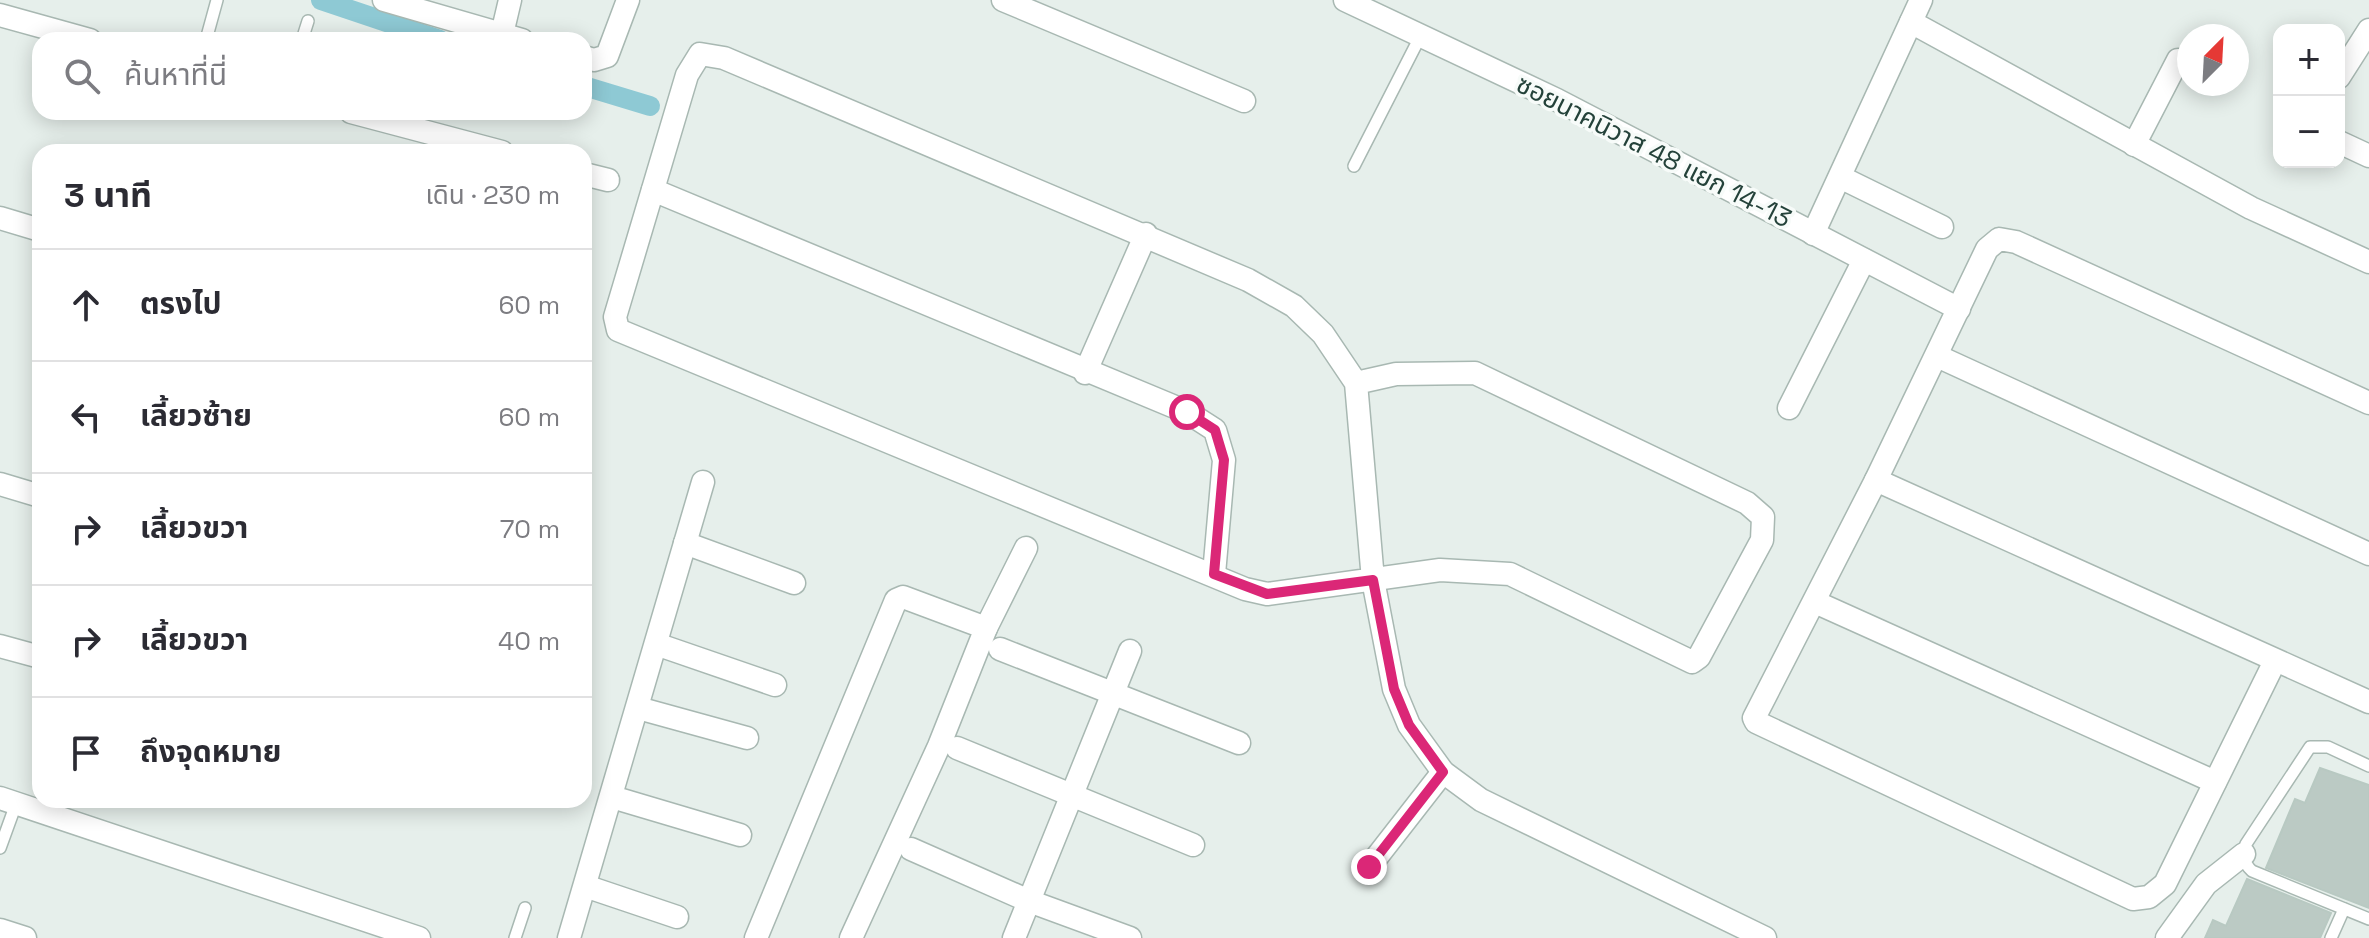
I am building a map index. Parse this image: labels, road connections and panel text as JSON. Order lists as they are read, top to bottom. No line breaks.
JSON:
{"streets":{"street":["ซอยนาคนิวาส 48 แยก 14-13"]},"north":"top right","page":{"map_buttons":["+","−"],"search":"ค้นหาที่นี่","heading":["3 นาที","เดิน · 230 m"],"list":[["ตรงไป","60 m"],["เลี้ยวซ้าย","60 m"],["เลี้ยวขวา","70 m"],["เลี้ยวขวา","40 m"],"ถึงจุดหมาย"]}}
